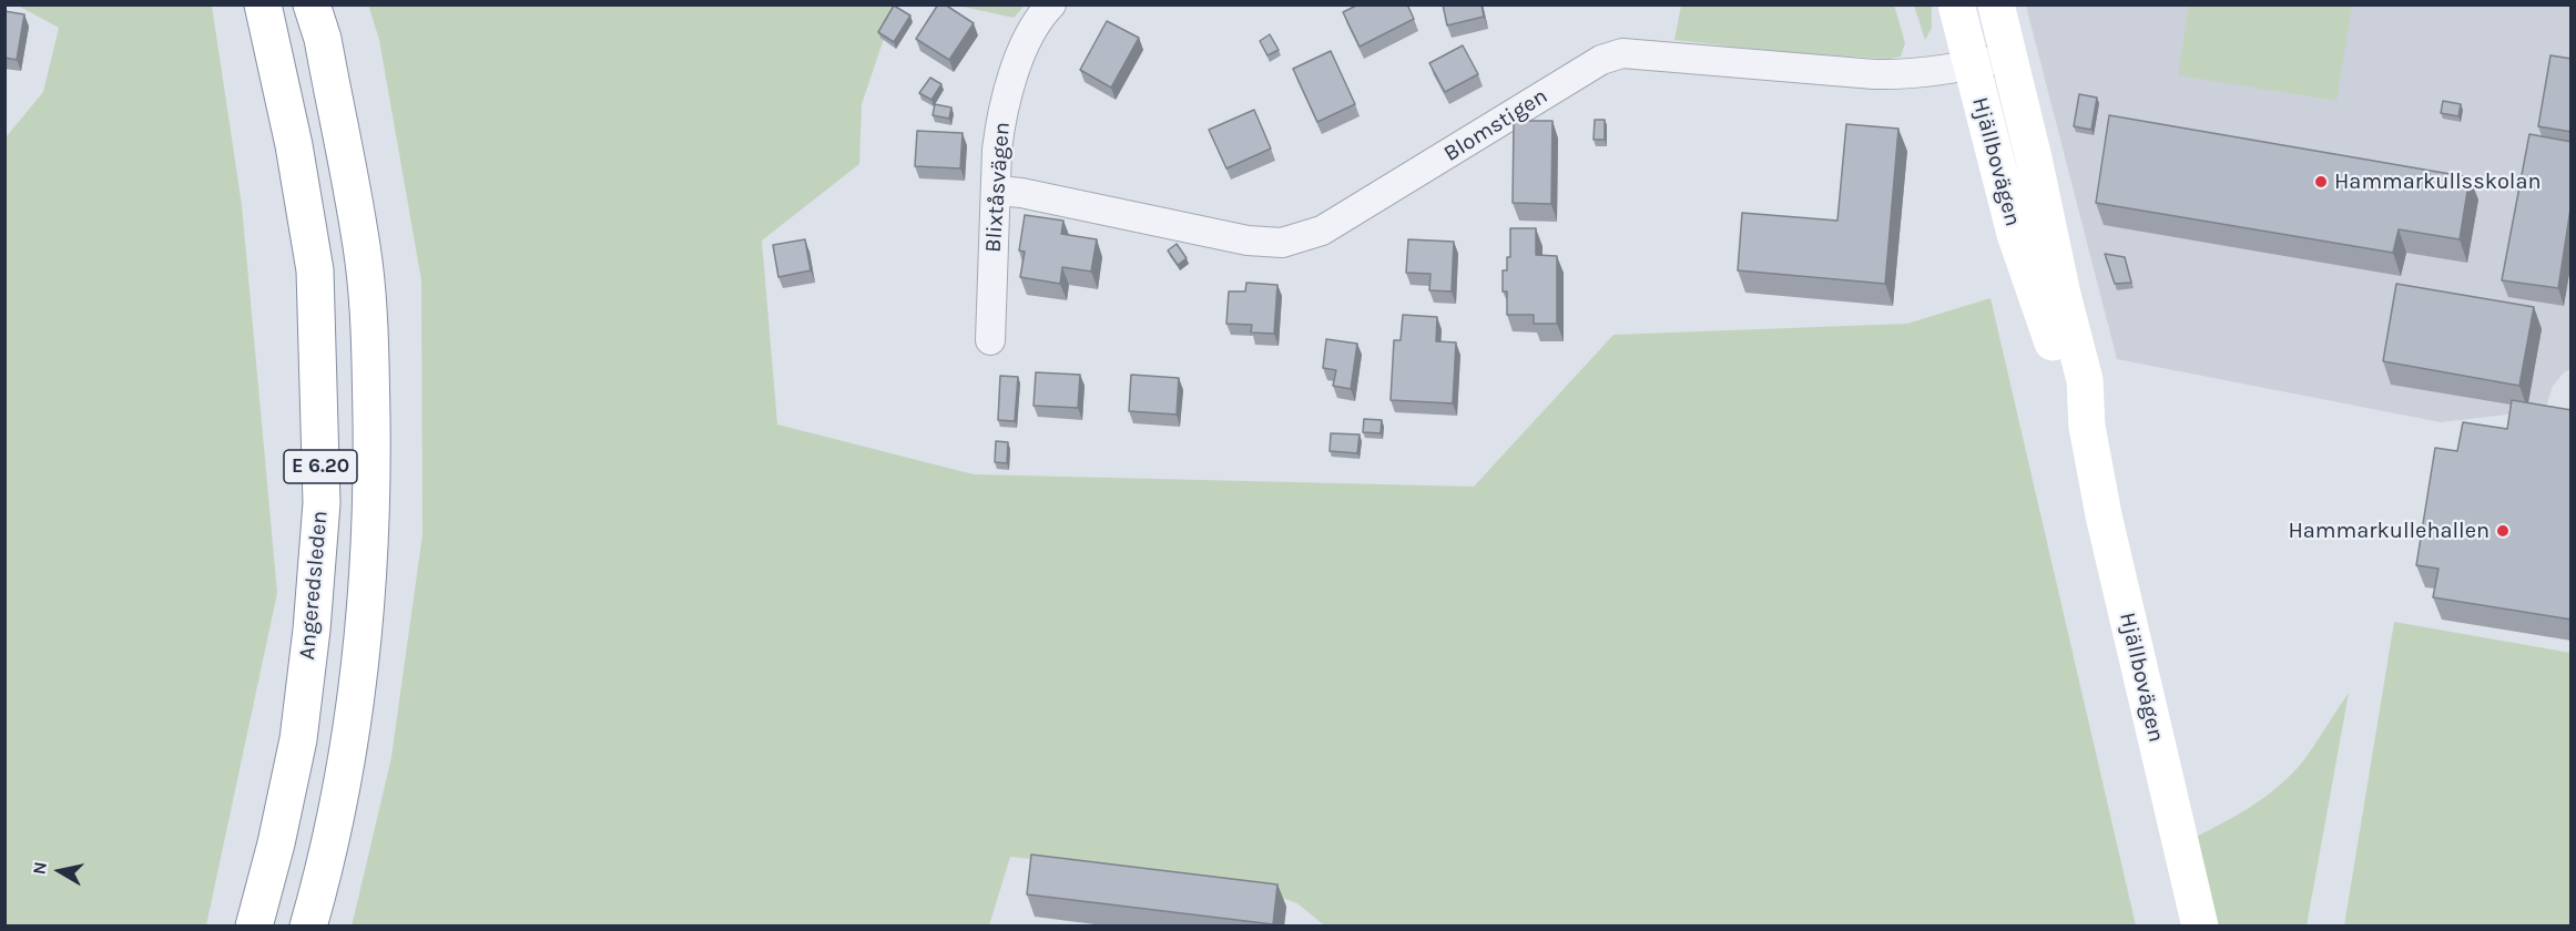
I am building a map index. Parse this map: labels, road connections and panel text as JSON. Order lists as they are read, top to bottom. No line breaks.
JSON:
{"streets":{"main road":["Hjällbovägen","E 6.20","Angeredsleden"],"street":["Blomstigen","Blixtåsvägen"]},"crossings":[["Blomstigen","Hjällbovägen"],["Blomstigen","Blixtåsvägen"]],"places":["Hammarkullsskolan","Hammarkullehallen"],"north":"left"}
